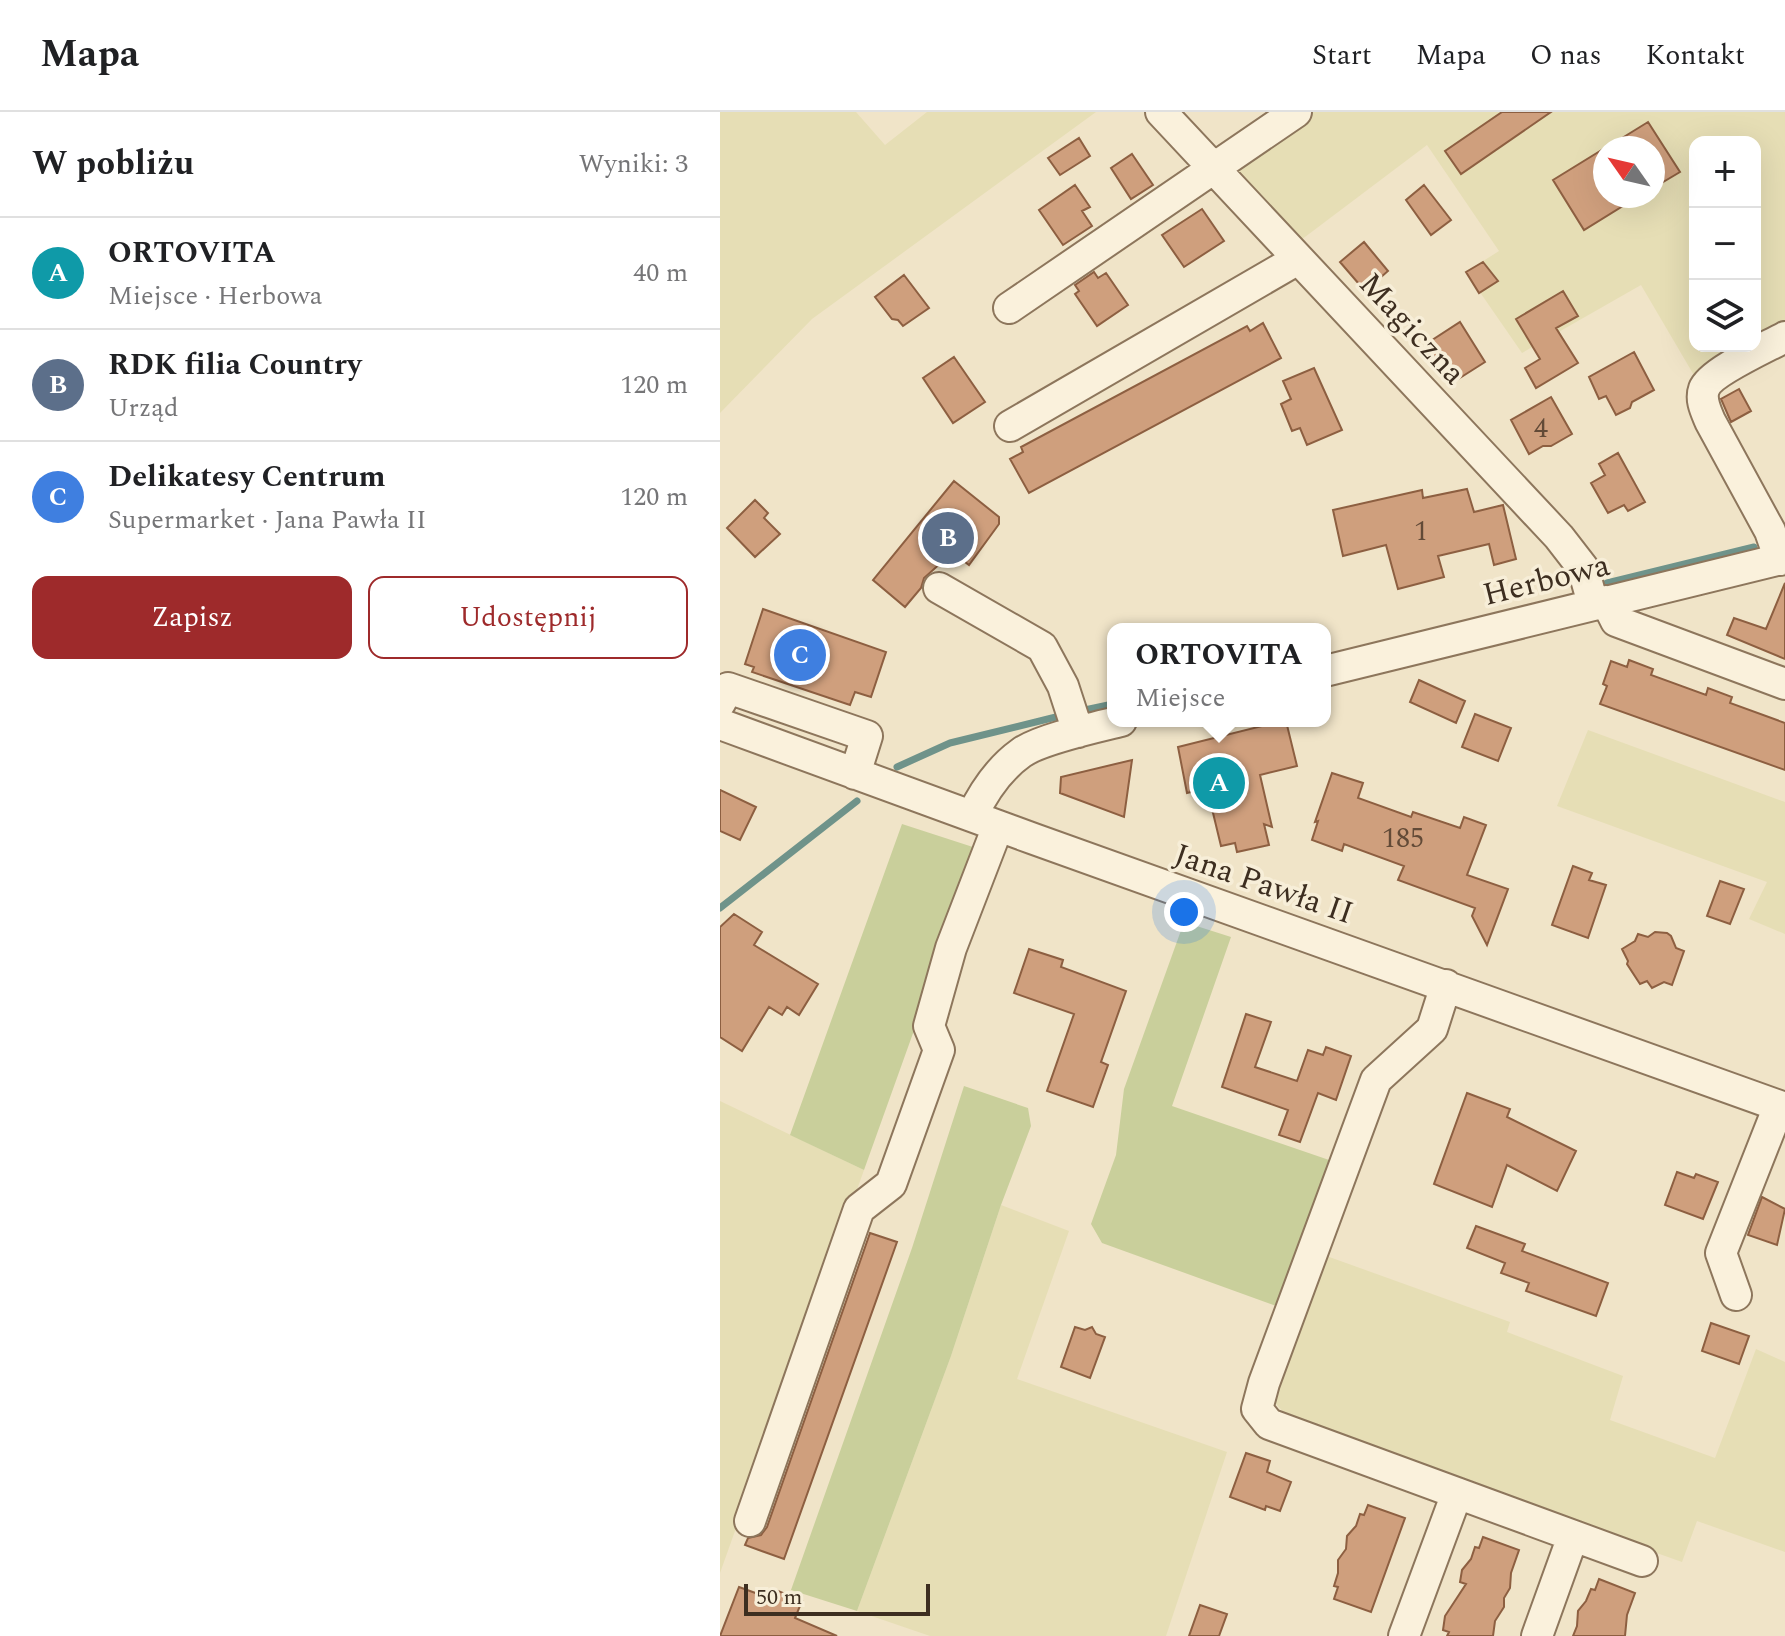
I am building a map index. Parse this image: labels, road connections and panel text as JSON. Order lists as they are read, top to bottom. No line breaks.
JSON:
{"streets":{"street":["Magiczna","Herbowa","Jana Pawła II"]},"crossings":[["Magiczna","Herbowa"]],"house_numbers":["4","1","185"],"scale_bar":"50 m","north":"top left","page":{"header":"Mapa","nav":["Start","Mapa","O nas","Kontakt"],"heading":["W pobliżu","Wyniki: 3"],"map_buttons":["+","−"],"list":[{"mark":"A","name":"ORTOVITA","note":"Miejsce · Herbowa","value":"40 m"},{"mark":"B","name":"RDK filia Country","note":"Urząd","value":"120 m"},{"mark":"C","name":"Delikatesy Centrum","note":"Supermarket · Jana Pawła II","value":"120 m"}],"pins":["B","C","A"],"buttons":["Zapisz","Udostępnij"],"popup":["ORTOVITA","Miejsce"],"scale":"50 m"}}
